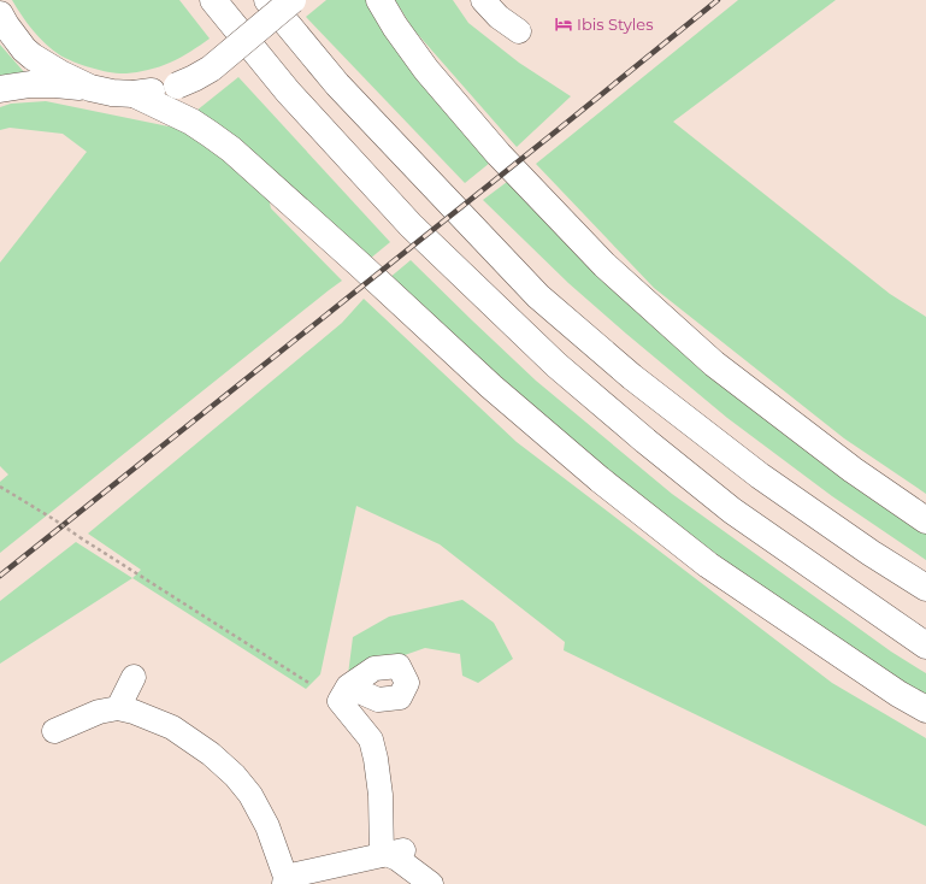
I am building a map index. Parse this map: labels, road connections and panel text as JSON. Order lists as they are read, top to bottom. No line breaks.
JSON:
{"places":{"hotel":["Ibis Styles"]}}
